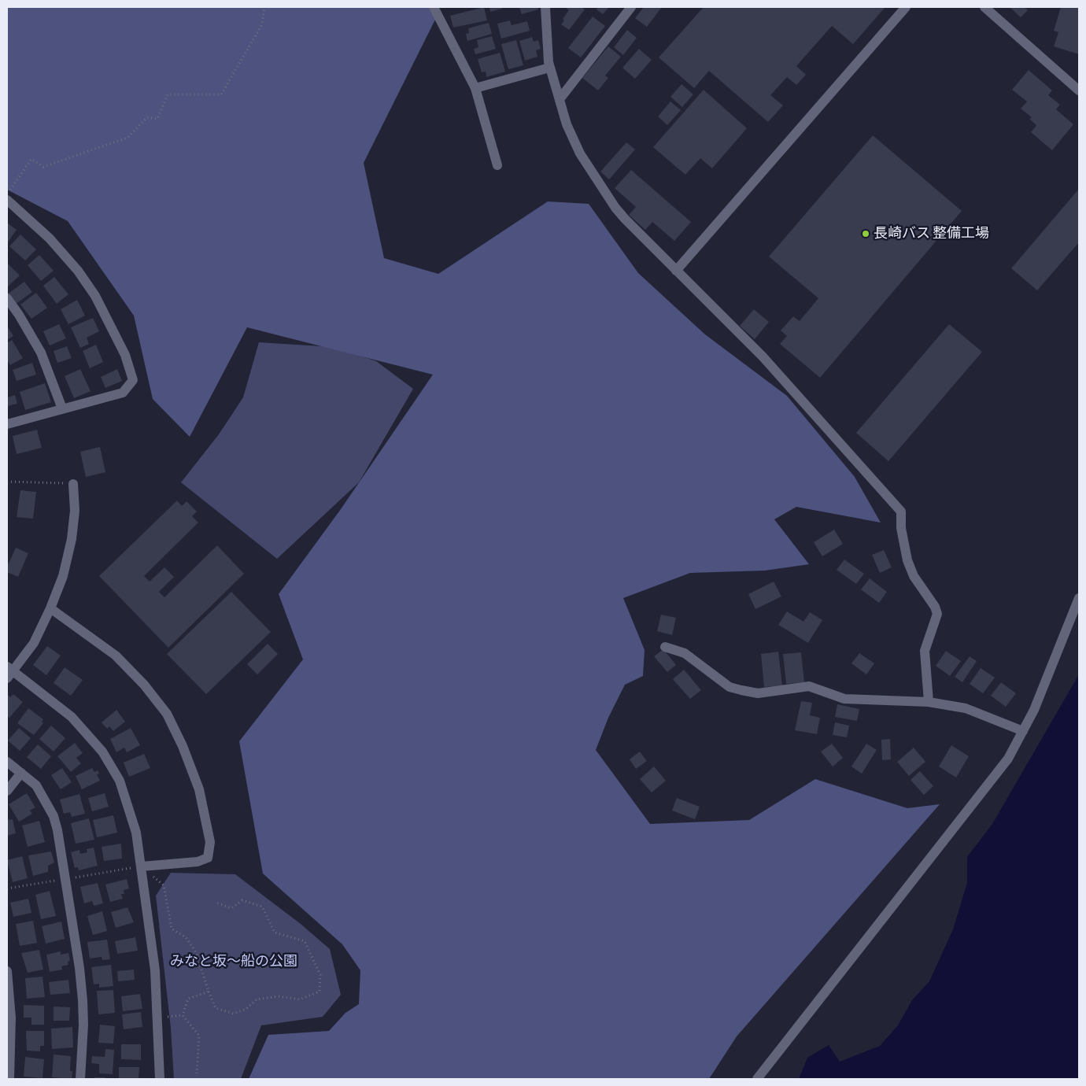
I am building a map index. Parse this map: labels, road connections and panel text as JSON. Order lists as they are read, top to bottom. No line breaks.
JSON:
{"parks":["みなと坂〜船の公園"],"places":["長崎バス 整備工場"]}
